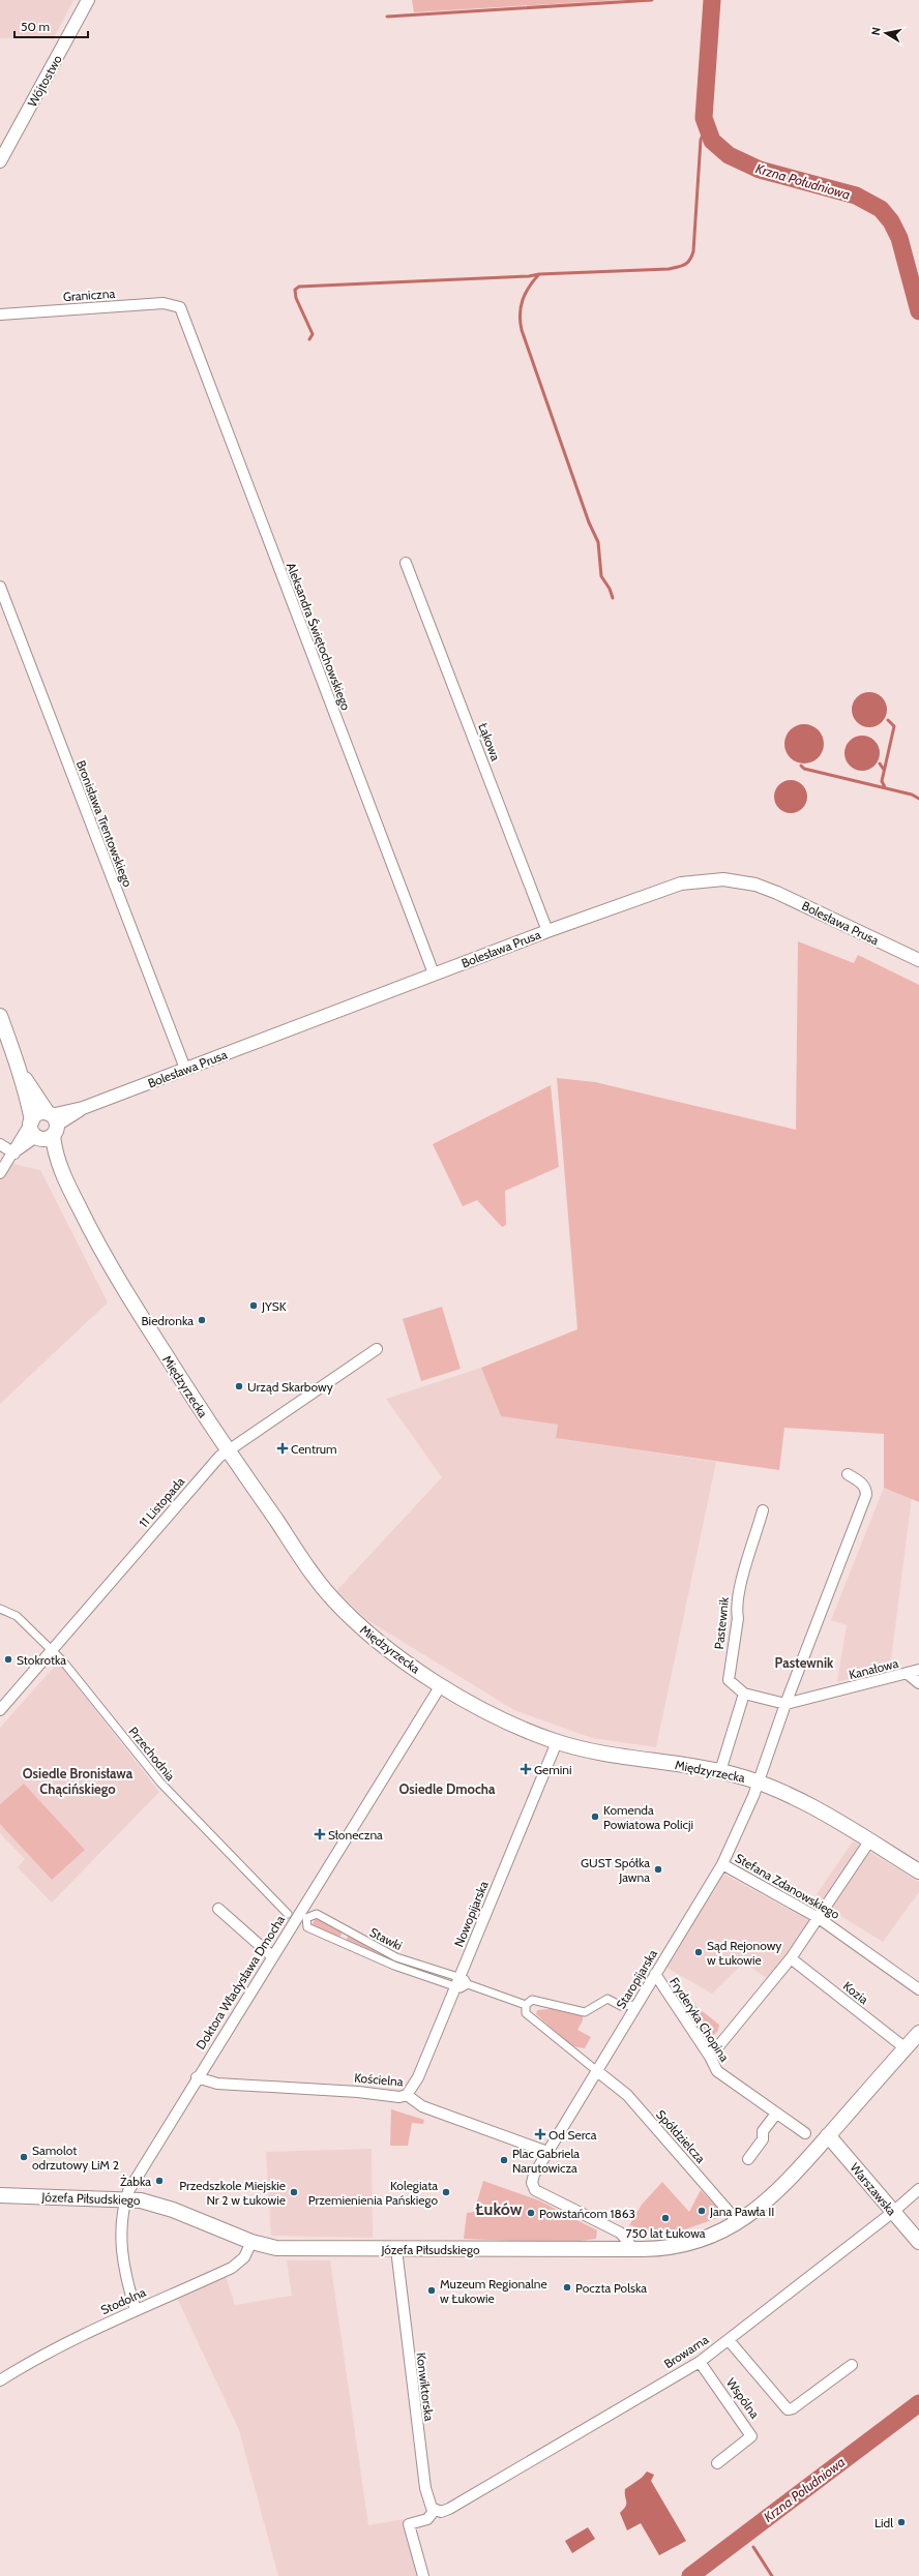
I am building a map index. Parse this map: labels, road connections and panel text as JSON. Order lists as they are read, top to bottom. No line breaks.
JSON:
{"streets":{"main road":["Międzyrzecka","Warszawska","Józefa Piłsudskiego"],"street":["Wójtostwo","Graniczna","Aleksandra Świętochowskiego","Łąkowa","Bronisława Trentowskiego","Bolesława Prusa","11 Listopada","Pastewnik","Kanałowa","Przechodnia","Stefana Zdanowskiego","Nowopijarska","Stawki","Staropijarska","Doktora Władysława Dmocha","Kozia","Fryderyka Chopina","Kościelna","Spółdzielcza","Stodolna","Browarna","Konwiktorska","Wspólna"]},"crossings":[["Graniczna","Aleksandra Świętochowskiego"],["Aleksandra Świętochowskiego","Bolesława Prusa"],["Łąkowa","Bolesława Prusa"],["Bronisława Trentowskiego","Bolesława Prusa"],["Bolesława Prusa","Międzyrzecka"],["Międzyrzecka","11 Listopada"],["Międzyrzecka","Nowopijarska"],["Międzyrzecka","Staropijarska"],["Międzyrzecka","Doktora Władysława Dmocha"],["11 Listopada","Przechodnia"],["Przechodnia","Stawki"],["Przechodnia","Doktora Władysława Dmocha"],["Stefana Zdanowskiego","Staropijarska"],["Nowopijarska","Stawki"],["Nowopijarska","Kościelna"],["Stawki","Doktora Władysława Dmocha"],["Staropijarska","Fryderyka Chopina"],["Staropijarska","Kościelna"],["Staropijarska","Spółdzielcza"],["Staropijarska","Józefa Piłsudskiego"],["Doktora Władysława Dmocha","Kościelna"],["Doktora Władysława Dmocha","Józefa Piłsudskiego"],["Doktora Władysława Dmocha","Stodolna"],["Kozia","Józefa Piłsudskiego"],["Spółdzielcza","Józefa Piłsudskiego"],["Warszawska","Józefa Piłsudskiego"],["Warszawska","Browarna"],["Józefa Piłsudskiego","Stodolna"],["Józefa Piłsudskiego","Konwiktorska"],["Browarna","Konwiktorska"],["Browarna","Wspólna"]],"districts":["Pastewnik","Osiedle Bronisława Chącińskiego","Osiedle Dmocha","Łuków"],"water":["Krzna Południowa"],"places":{"other":["JYSK","Biedronka","Urząd Skarbowy","Stokrotka","Komenda Powiatowa Policji","GUST Spółka Jawna","Sąd Rejonowy w Łukowie","Samolot odrzutowy LiM 2","Plac Gabriela Narutowicza","Żabka","Przedszkole Miejskie Nr 2 w Łukowie","Kolegiata Przemienienia Pańskiego","Jana Pawła II","Powstańcom 1863","750 lat Łukowa","Poczta Polska","Muzeum Regionalne w Łukowie","Lidl"],"health":["Centrum","Gemini","Słoneczna","Od Serca"]},"scale_bar":"50 m","north":"left"}
